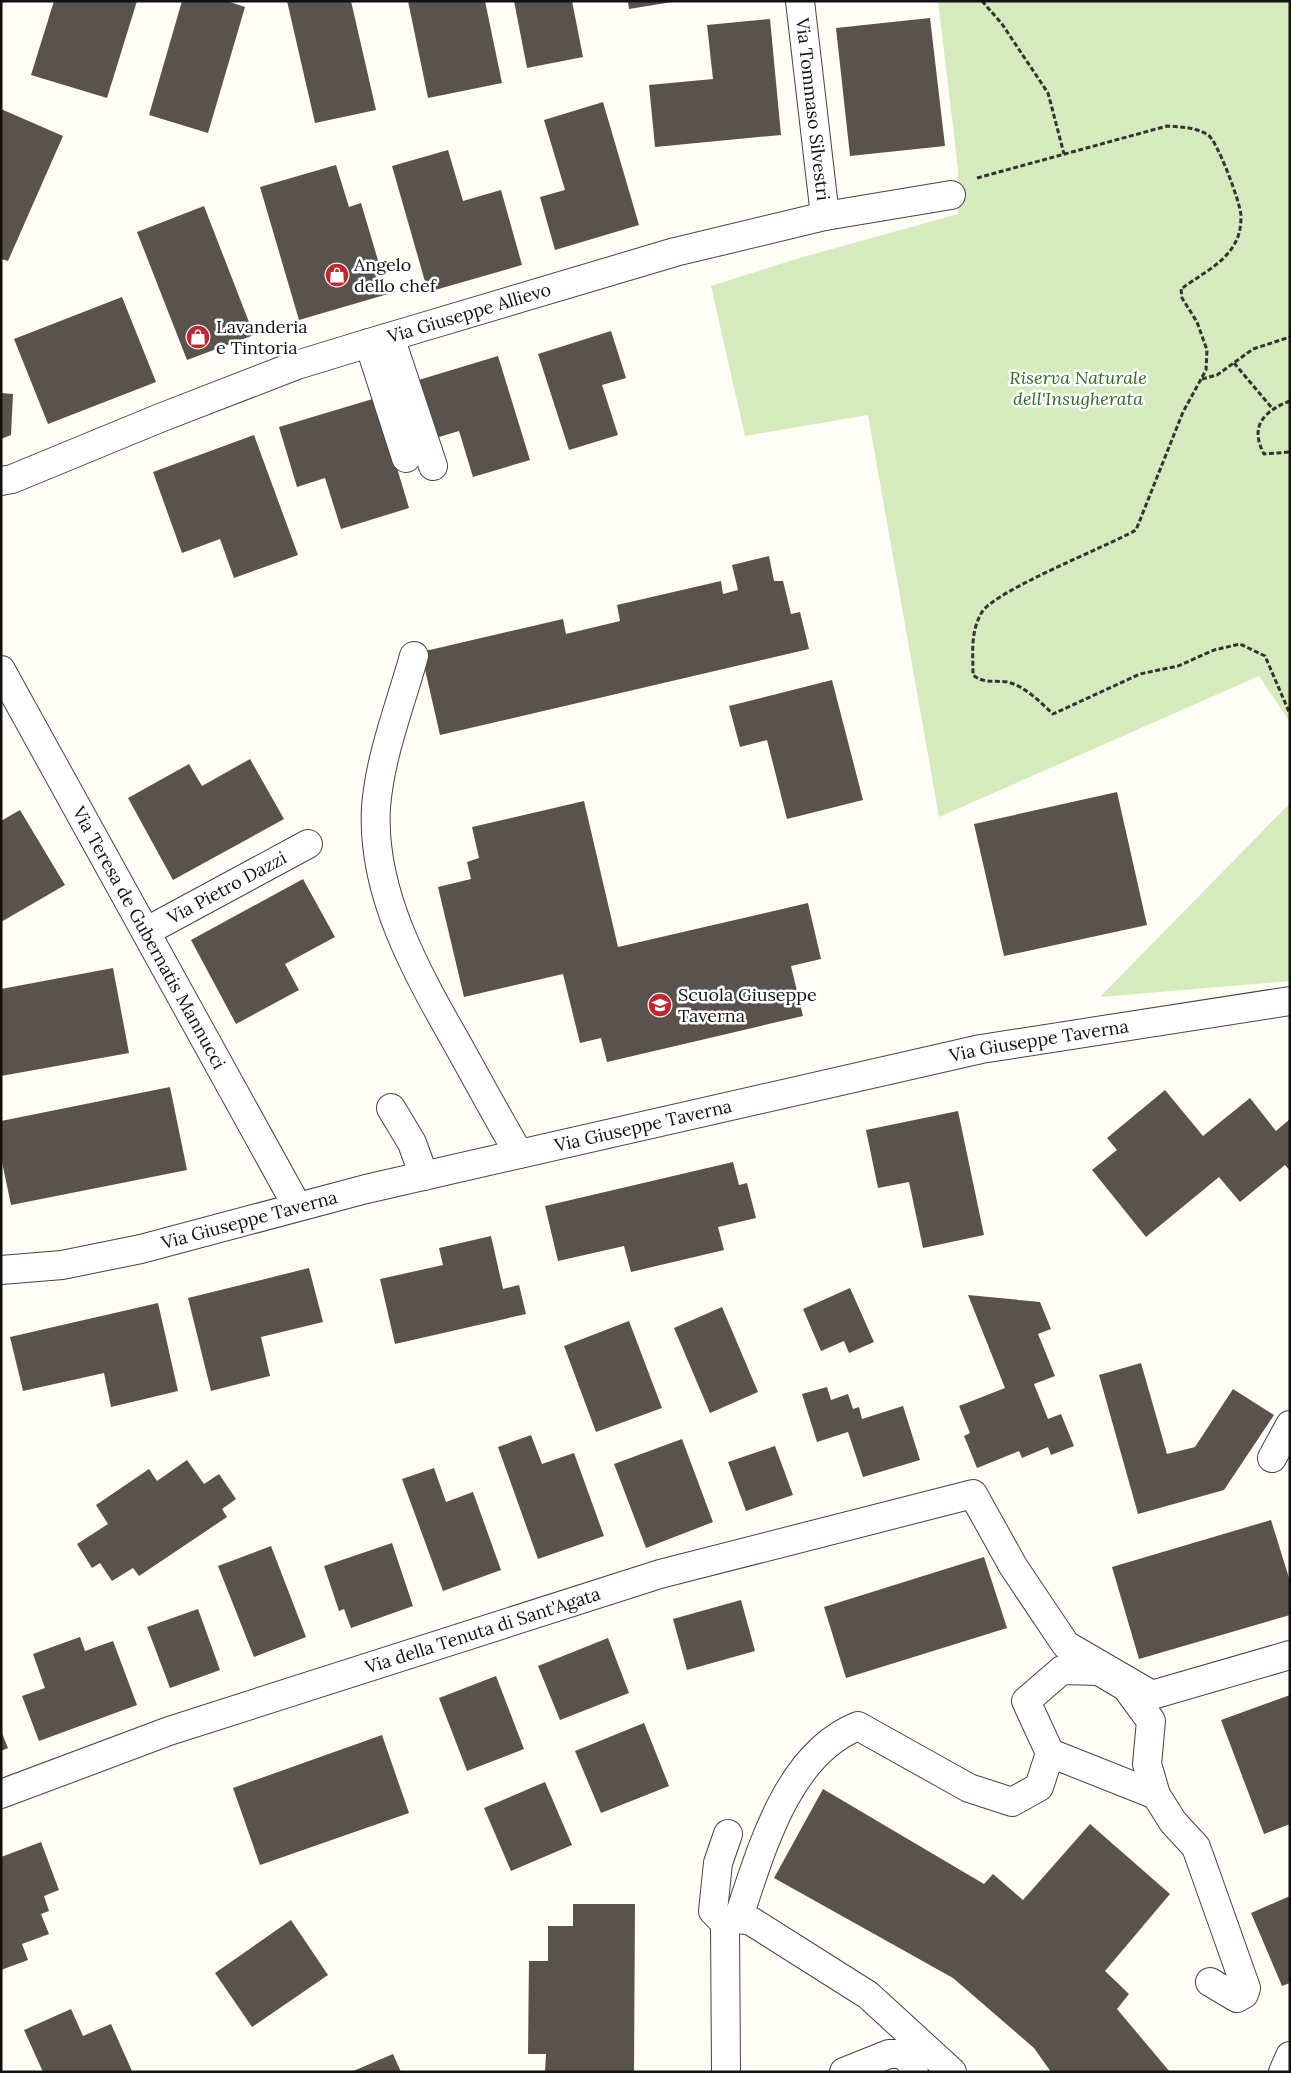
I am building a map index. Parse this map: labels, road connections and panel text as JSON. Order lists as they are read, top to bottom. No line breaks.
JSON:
{"streets":{"street":["Via Tommaso Silvestri","Via Giuseppe Allievo","Via Pietro Dazzi","Via Teresa de Gubernatis Mannucci","Via Giuseppe Taverna","Via della Tenuta di Sant'Agata"]},"crossings":[["Via Tommaso Silvestri","Via Giuseppe Allievo"],["Via Pietro Dazzi","Via Teresa de Gubernatis Mannucci"],["Via Teresa de Gubernatis Mannucci","Via Giuseppe Taverna"]],"parks":["Riserva Naturale dell'Insugherata"],"places":{"shop":["Angelo dello chef","Lavanderia e Tintoria"],"school or university":["Scuola Giuseppe Taverna"]}}
